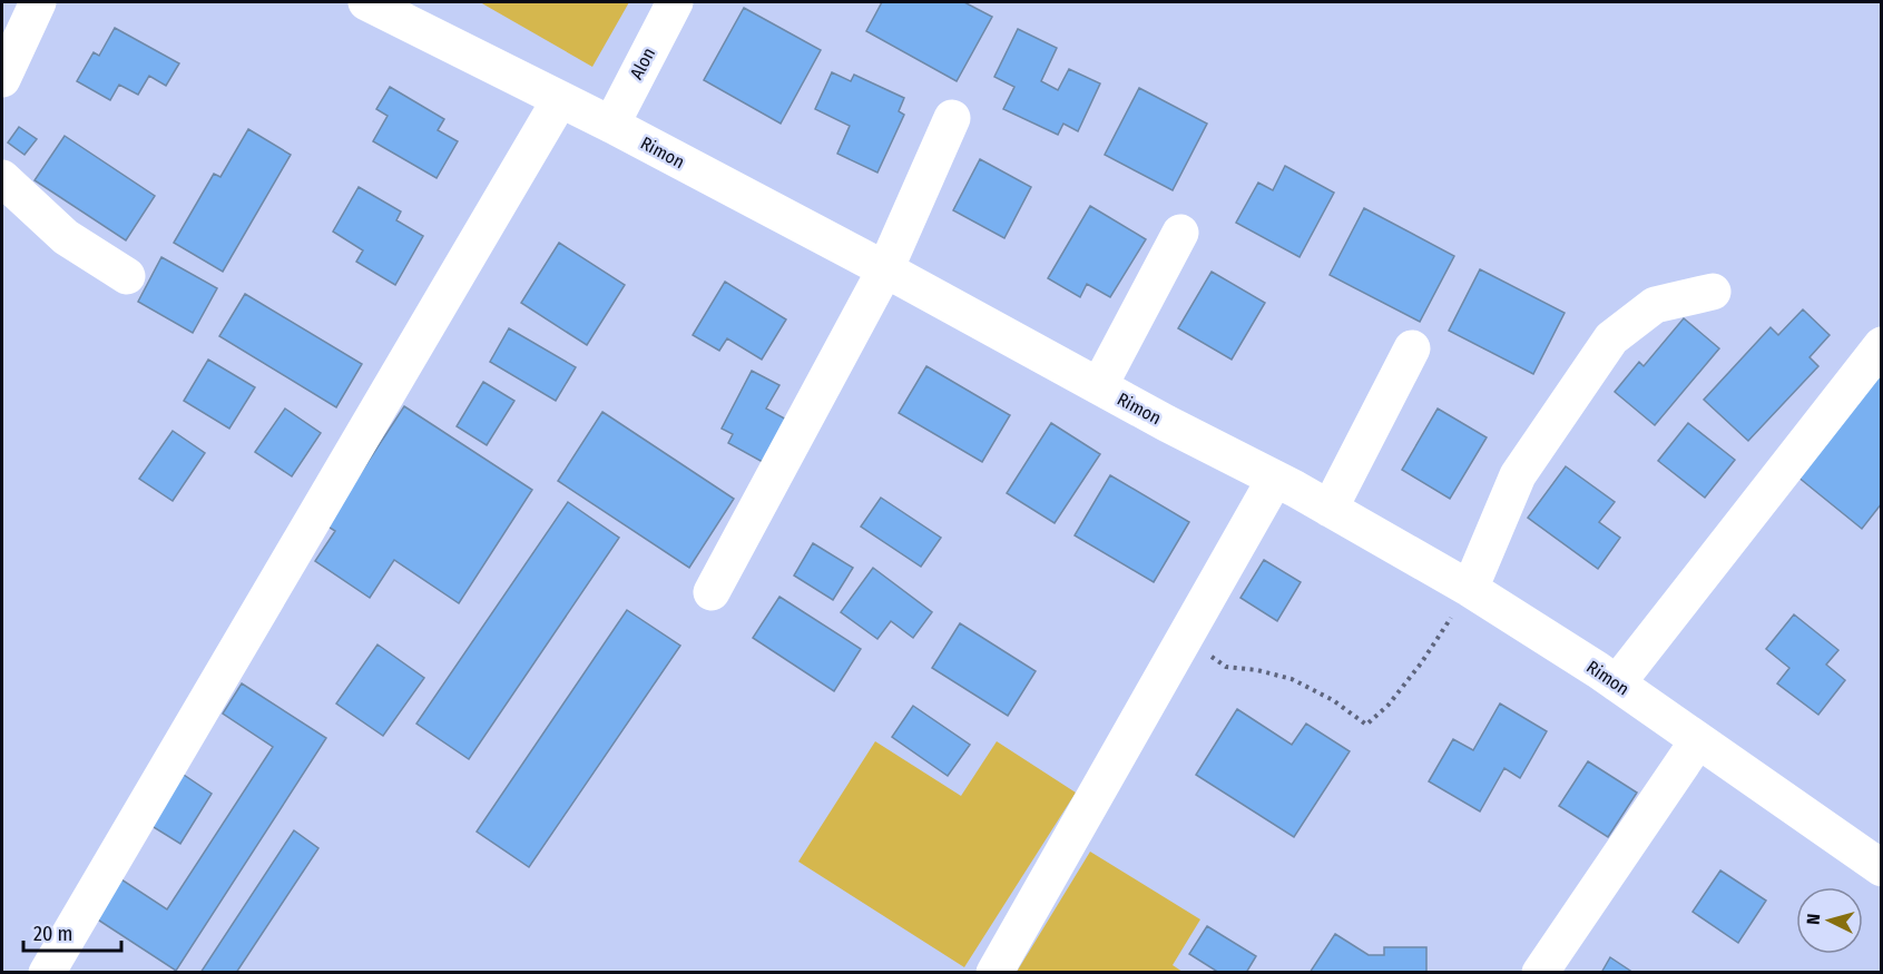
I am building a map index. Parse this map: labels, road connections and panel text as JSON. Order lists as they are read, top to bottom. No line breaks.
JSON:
{"streets":{"street":["Alon","Rimon"]},"crossings":[["Alon","Rimon"]],"scale_bar":"20 m","north":"left"}
